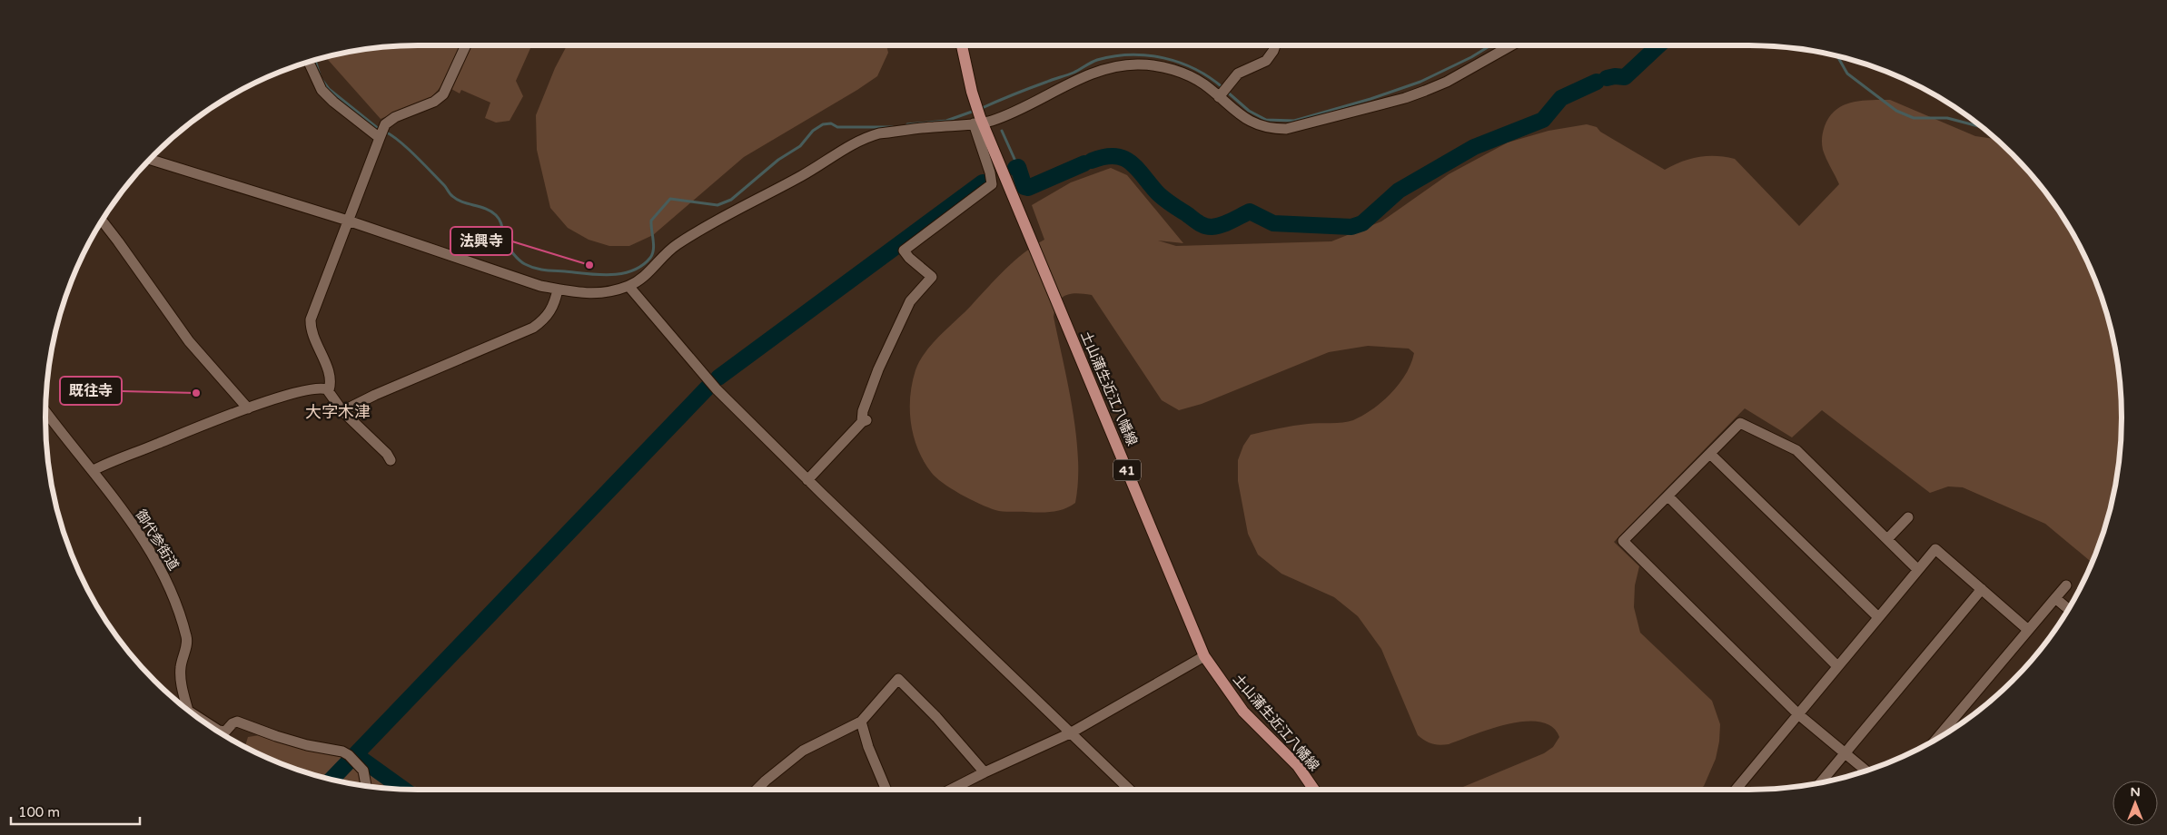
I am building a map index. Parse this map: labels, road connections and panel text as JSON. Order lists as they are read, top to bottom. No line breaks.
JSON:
{"streets":{"main road":["土山蒲生近江八幡線","41"],"street":["御代参街道"]},"districts":["大字木津"],"places":["法興寺","既往寺"],"scale_bar":"100 m","north":"top"}
